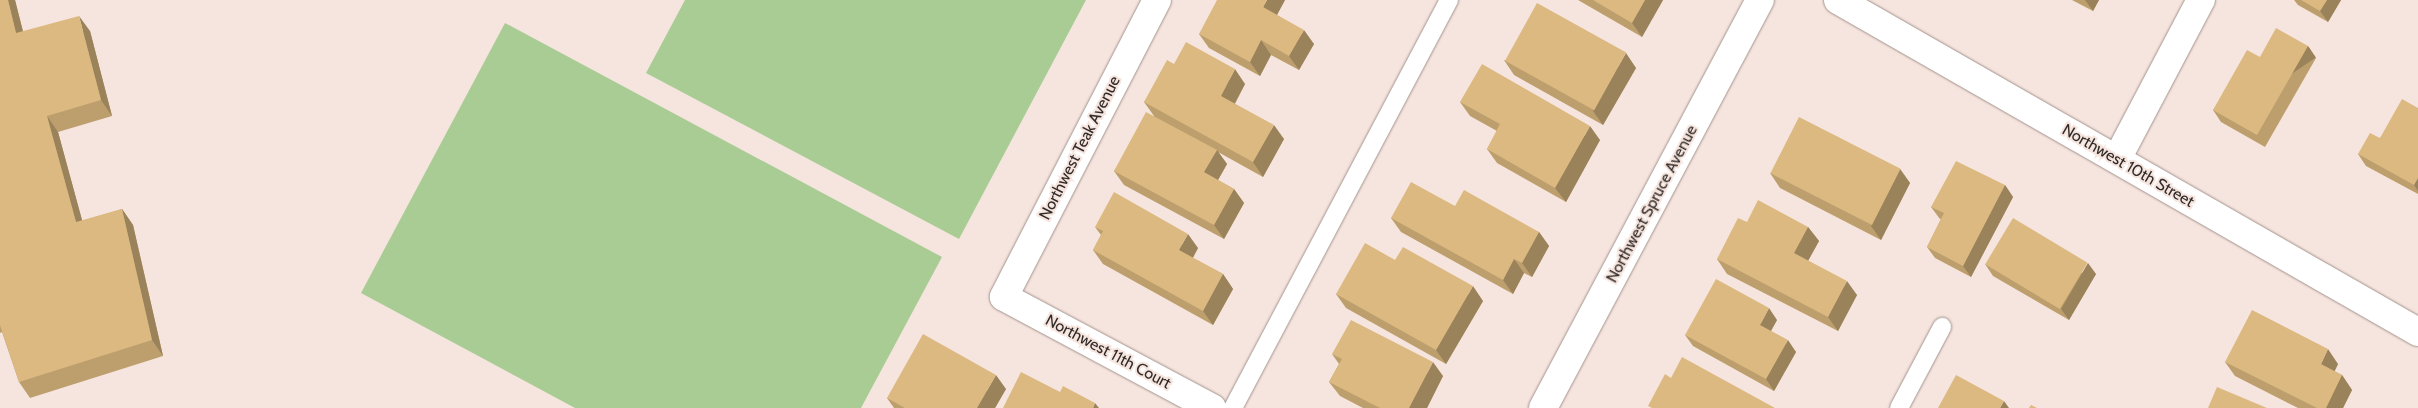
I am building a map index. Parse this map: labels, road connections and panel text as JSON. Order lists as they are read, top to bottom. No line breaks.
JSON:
{"streets":{"street":["Northwest Teak Avenue","Northwest 10th Street","Northwest Spruce Avenue","Northwest 11th Court"]},"crossings":[["Northwest Teak Avenue","Northwest 11th Court"]]}
